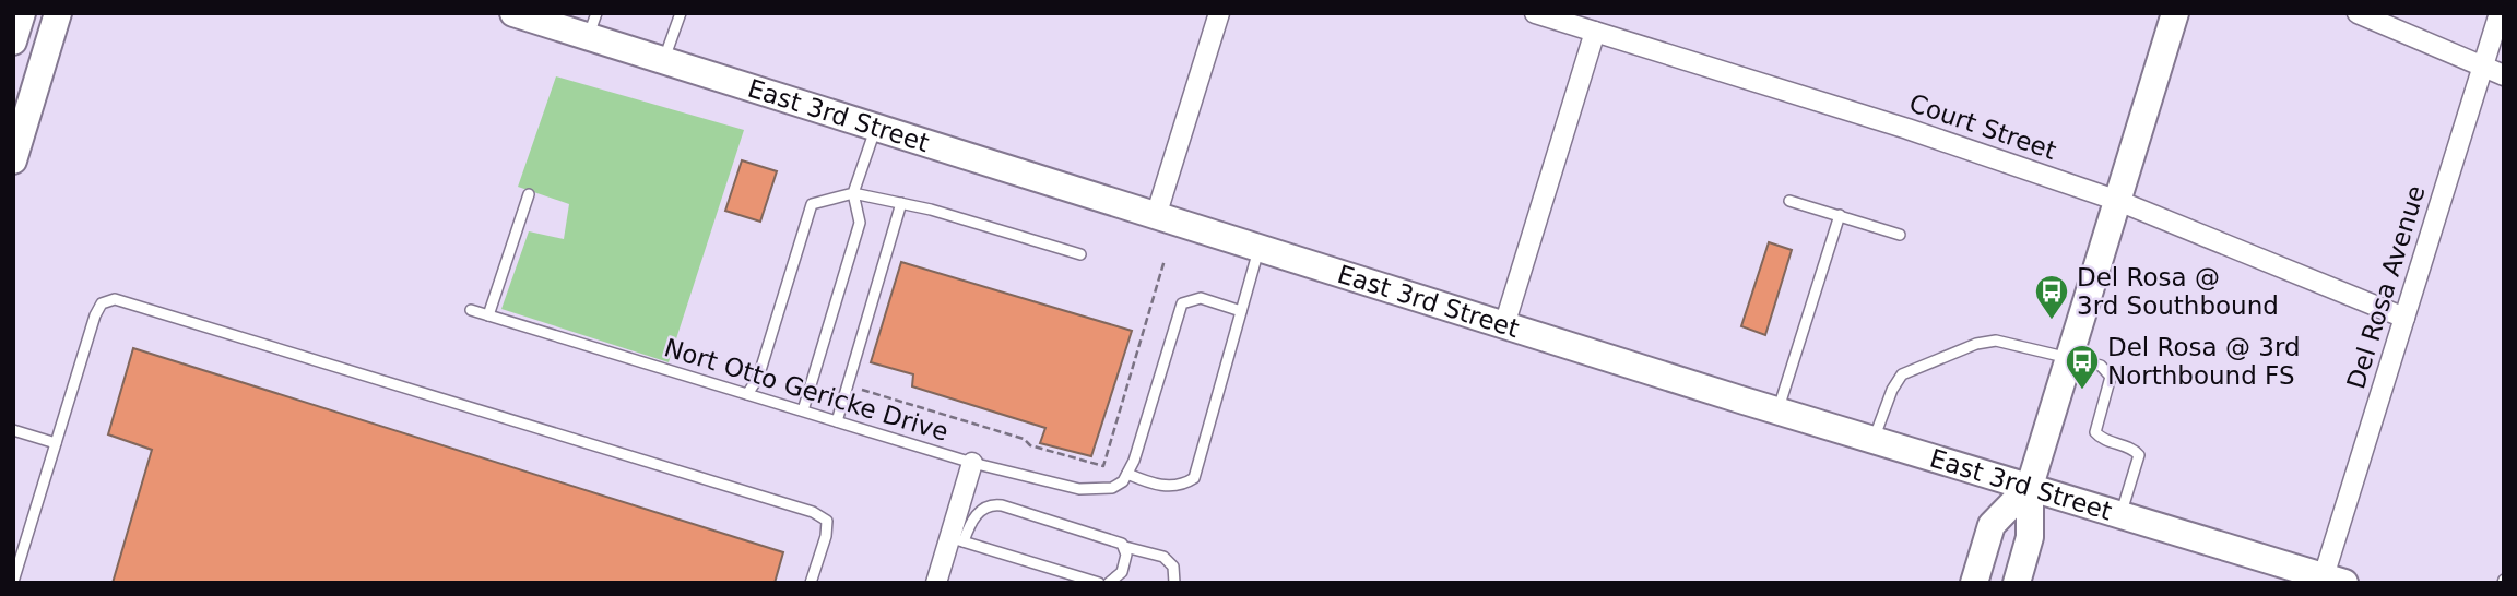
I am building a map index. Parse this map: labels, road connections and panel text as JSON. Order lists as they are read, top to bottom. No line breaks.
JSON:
{"streets":{"main road":["East 3rd Street"],"street":["Court Street","Del Rosa Avenue"],"lane":["Nort Otto Gericke Drive"]},"crossings":[["East 3rd Street","Del Rosa Avenue"],["Court Street","Del Rosa Avenue"]],"places":{"bus stop":["Del Rosa @ 3rd Southbound","Del Rosa @ 3rd Northbound FS"]}}
